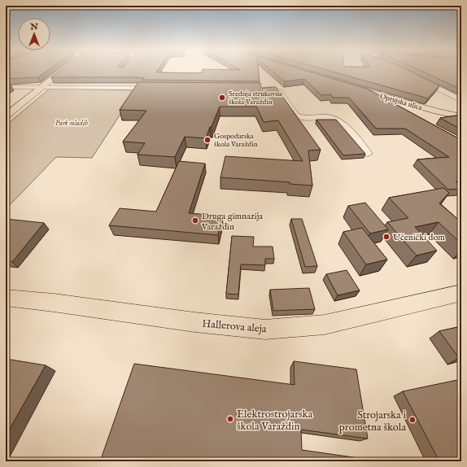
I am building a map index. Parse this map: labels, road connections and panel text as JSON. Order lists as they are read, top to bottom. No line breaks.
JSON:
{"streets":{"main road":["Optujska ulica","Hallerova aleja"]},"parks":["Park mladih"],"places":["Srednja strukovna škola Varaždin","Gospodarska škola Varaždin","Druga gimnazija Varaždin","Učenički dom","Elektrostrojarska škola Varaždin","Strojarska i prometna škola"],"north":"top"}
